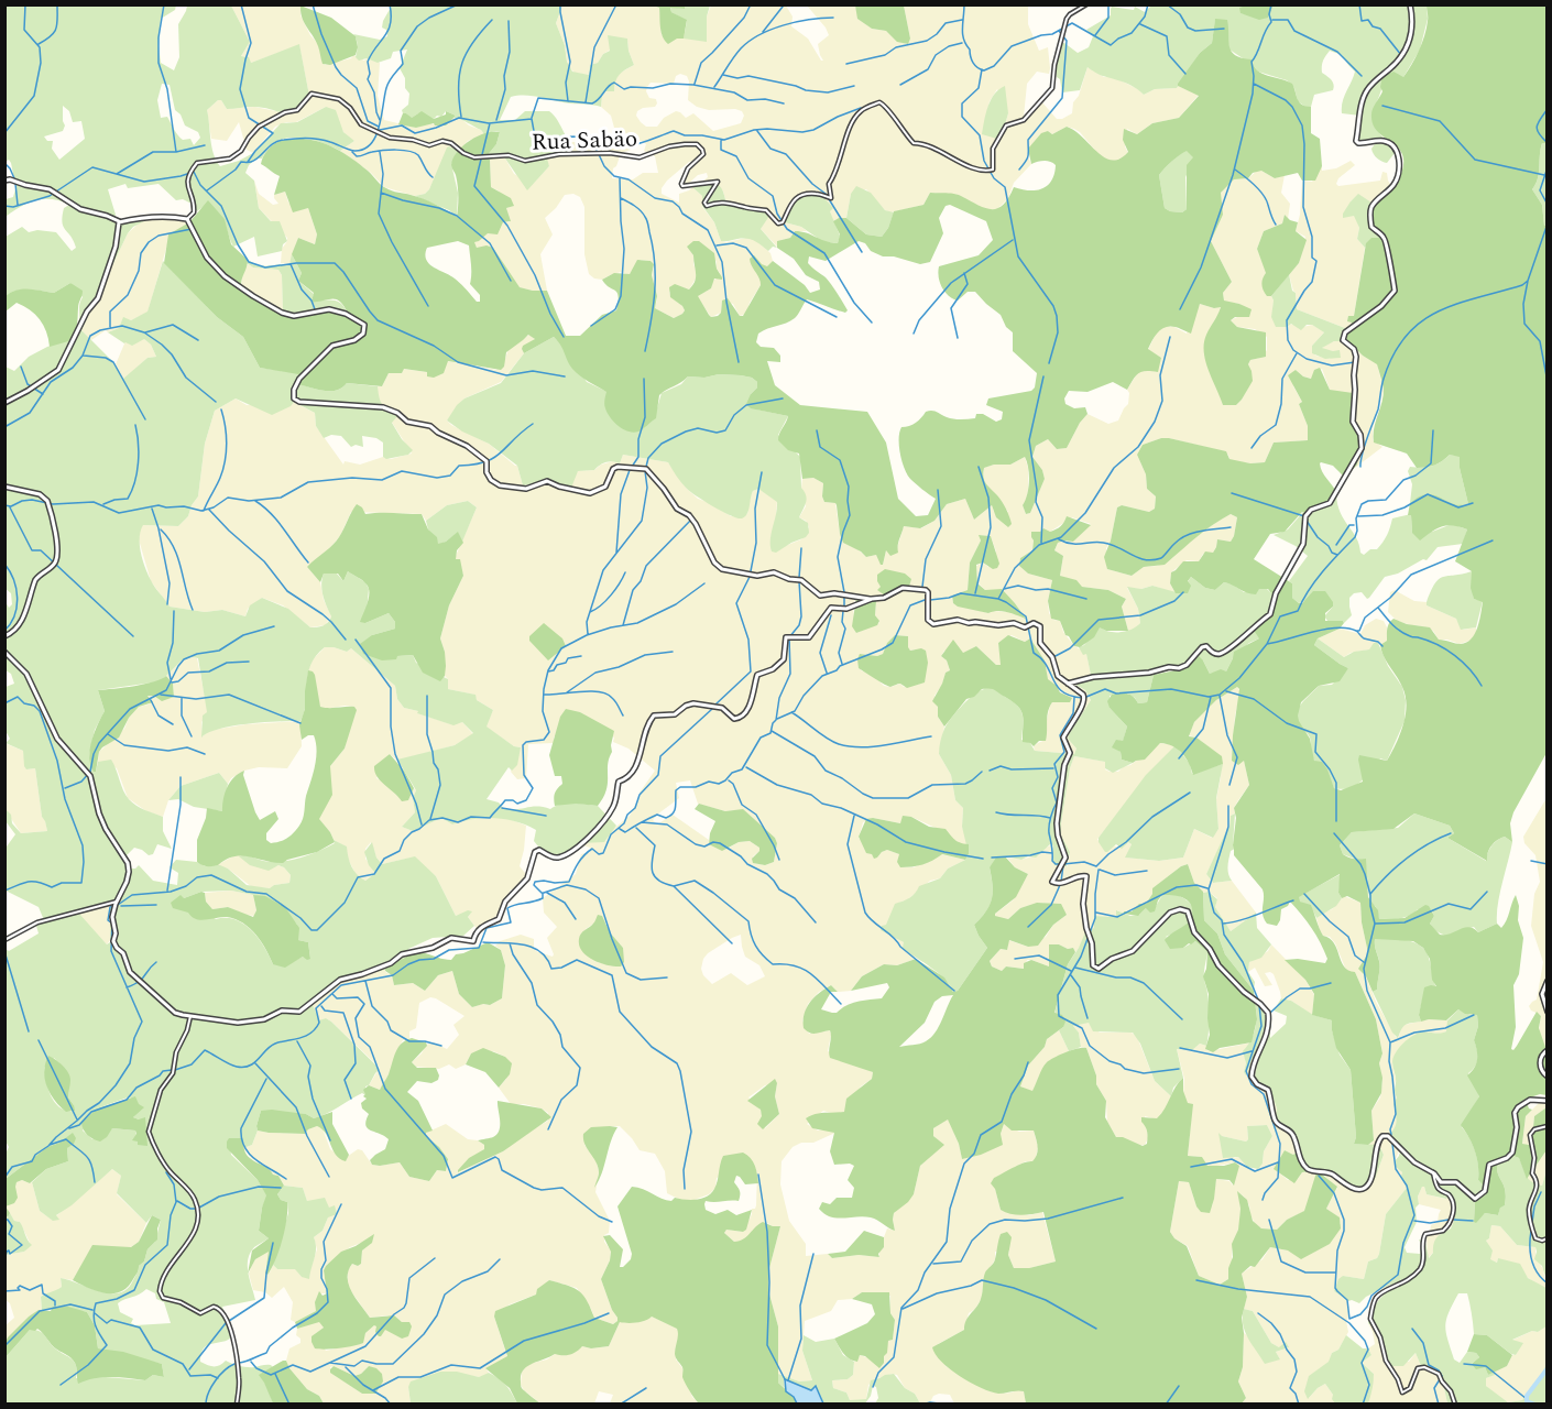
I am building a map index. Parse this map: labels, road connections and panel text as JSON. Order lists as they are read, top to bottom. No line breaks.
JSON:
{"streets":{"street":["Rua Sabäo"]}}
